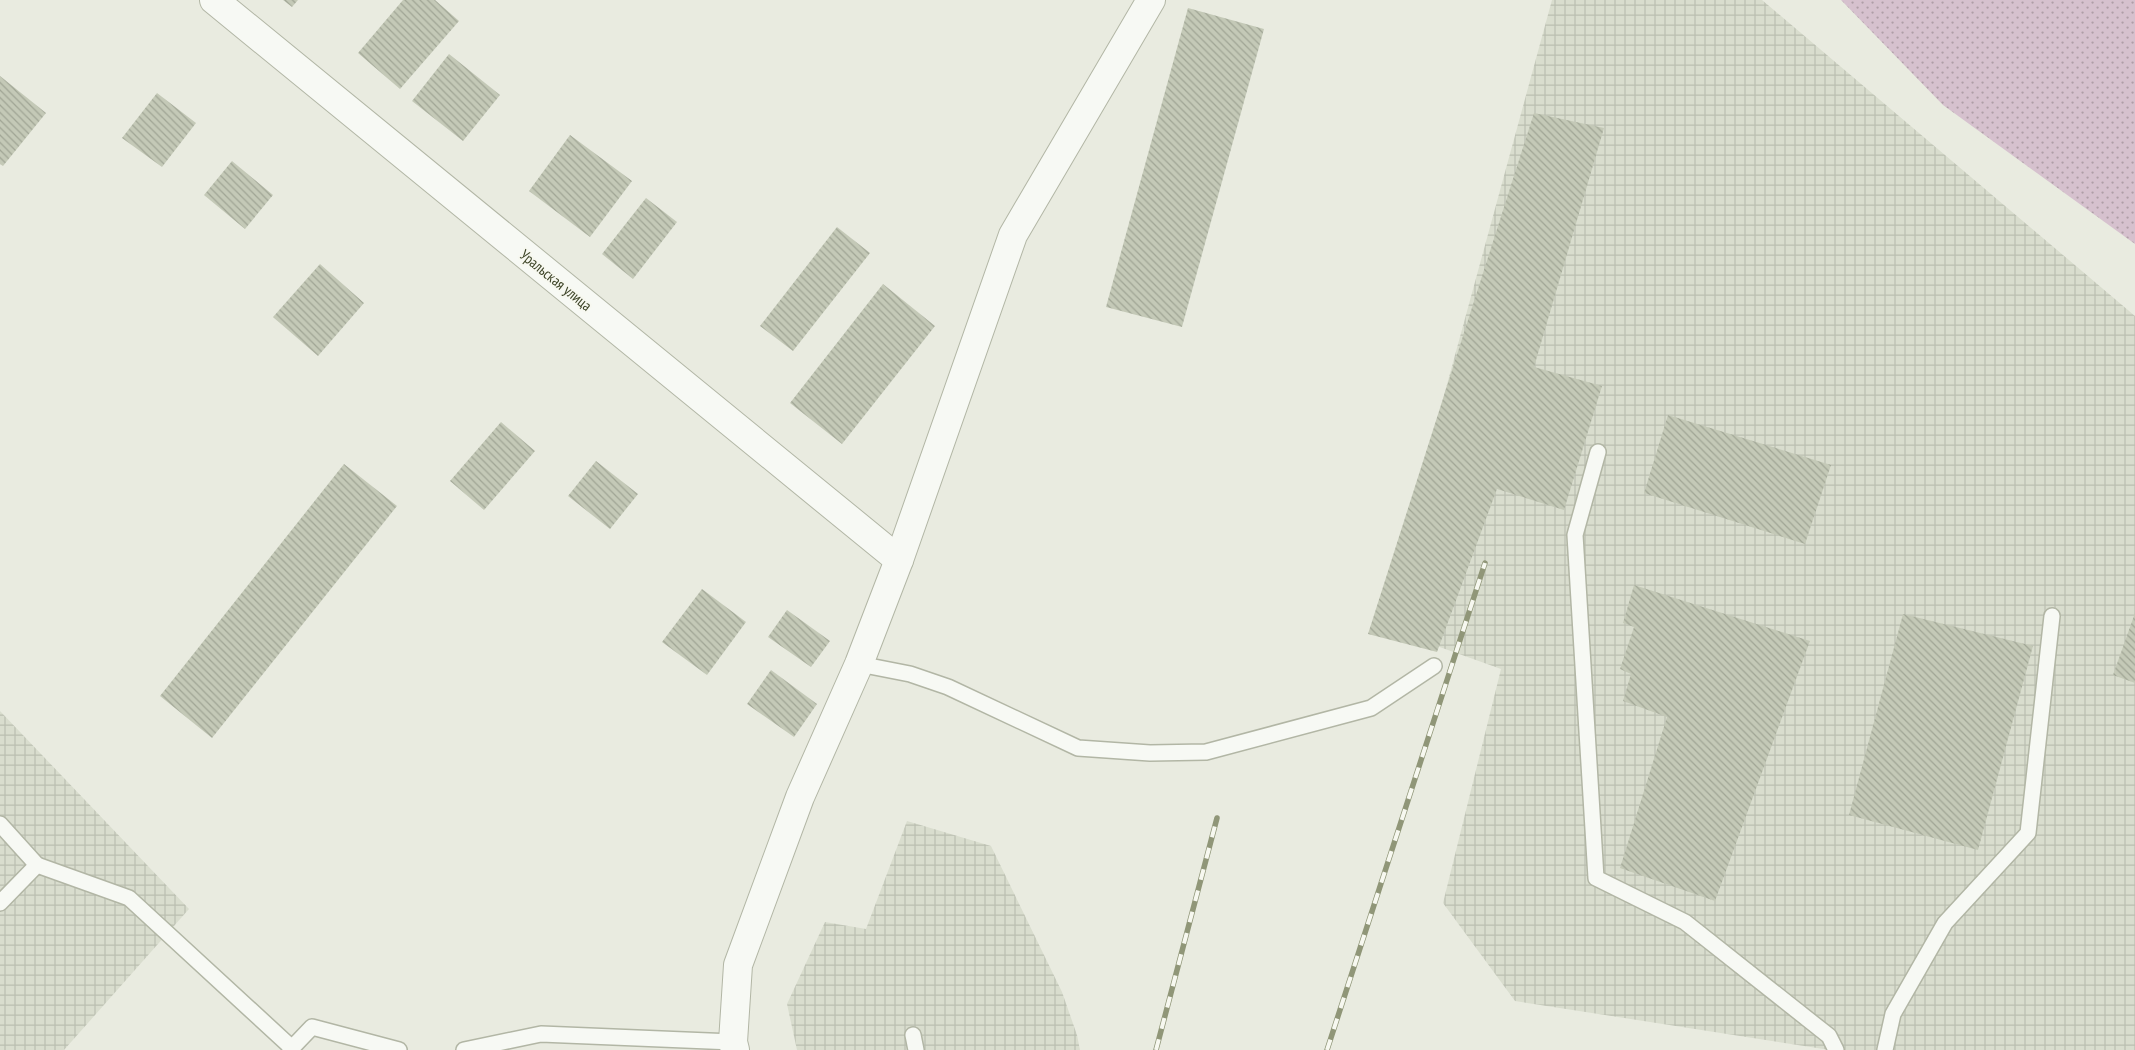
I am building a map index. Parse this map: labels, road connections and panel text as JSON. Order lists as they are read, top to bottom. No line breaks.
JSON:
{"streets":{"street":["Уральская улица"]}}
